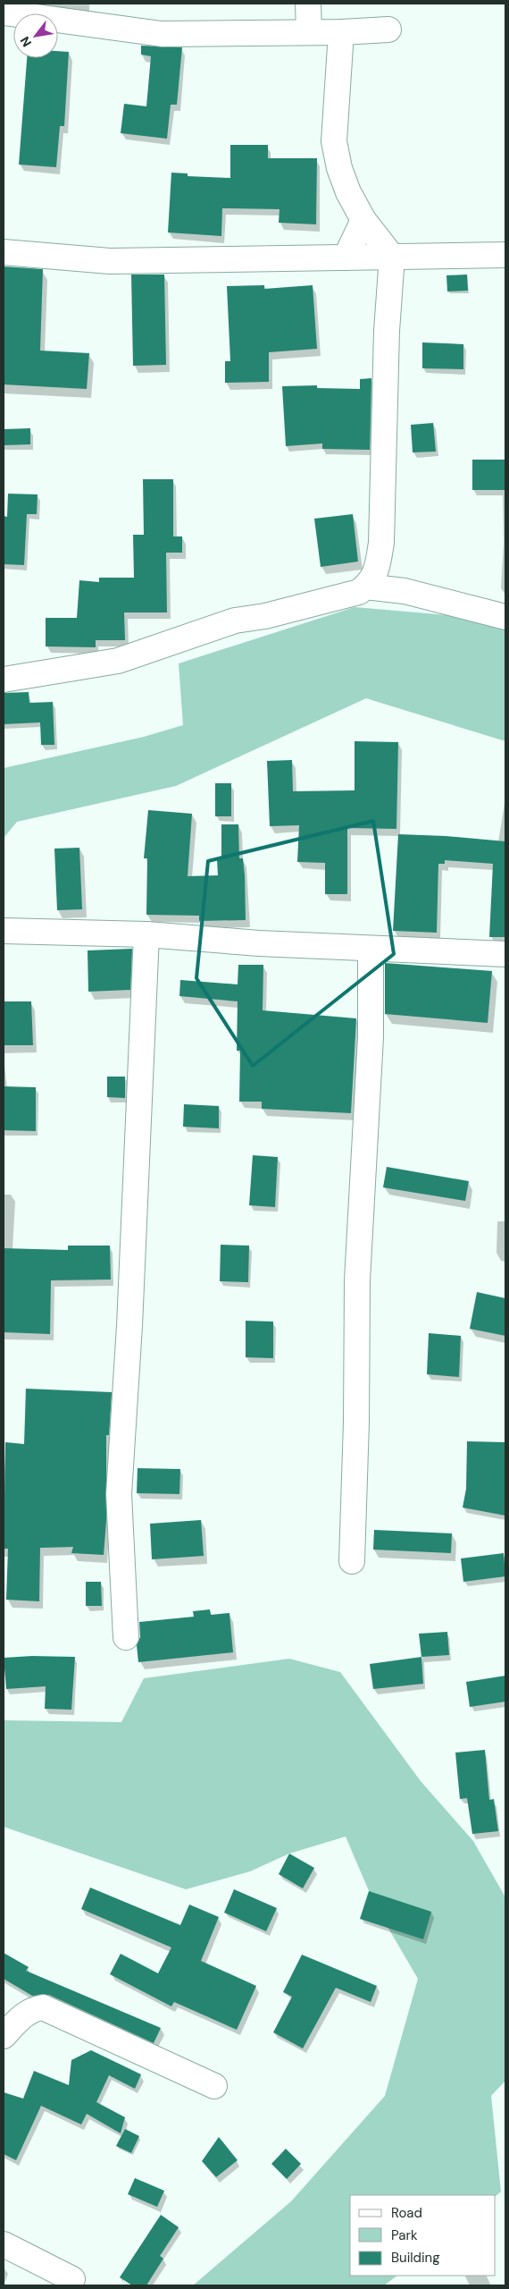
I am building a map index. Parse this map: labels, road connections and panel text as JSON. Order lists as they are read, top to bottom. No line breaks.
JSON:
{"legend":["Road","Park","Building"],"north":"bottom left"}
